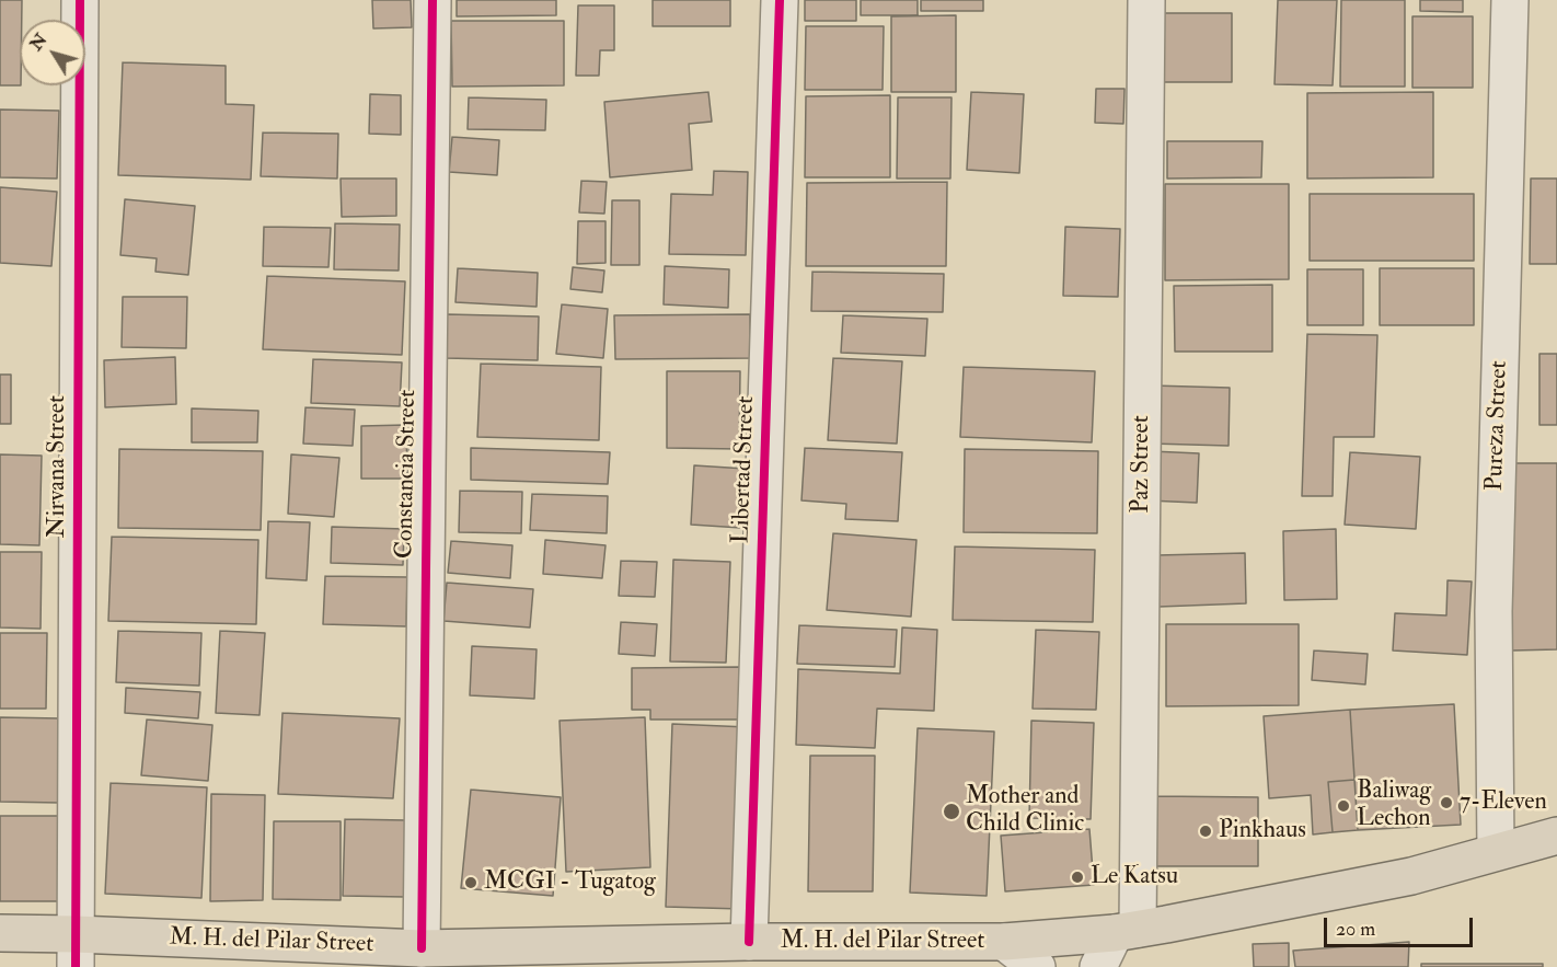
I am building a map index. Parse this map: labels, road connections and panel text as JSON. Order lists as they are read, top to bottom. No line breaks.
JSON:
{"streets":{"main road":["M. H. del Pilar Street"],"street":["Pureza Street","Paz Street","Nirvana Street","Libertad Street","Constancia Street"]},"crossings":[["Pureza Street","M. H. del Pilar Street"],["Paz Street","M. H. del Pilar Street"],["Nirvana Street","M. H. del Pilar Street"],["Libertad Street","M. H. del Pilar Street"],["Constancia Street","M. H. del Pilar Street"]],"places":["7-Eleven","Baliwag Lechon","Mother and Child Clinic","Pinkhaus","Le Katsu","MCGI - Tugatog"],"scale_bar":"20 m","north":"top left"}
